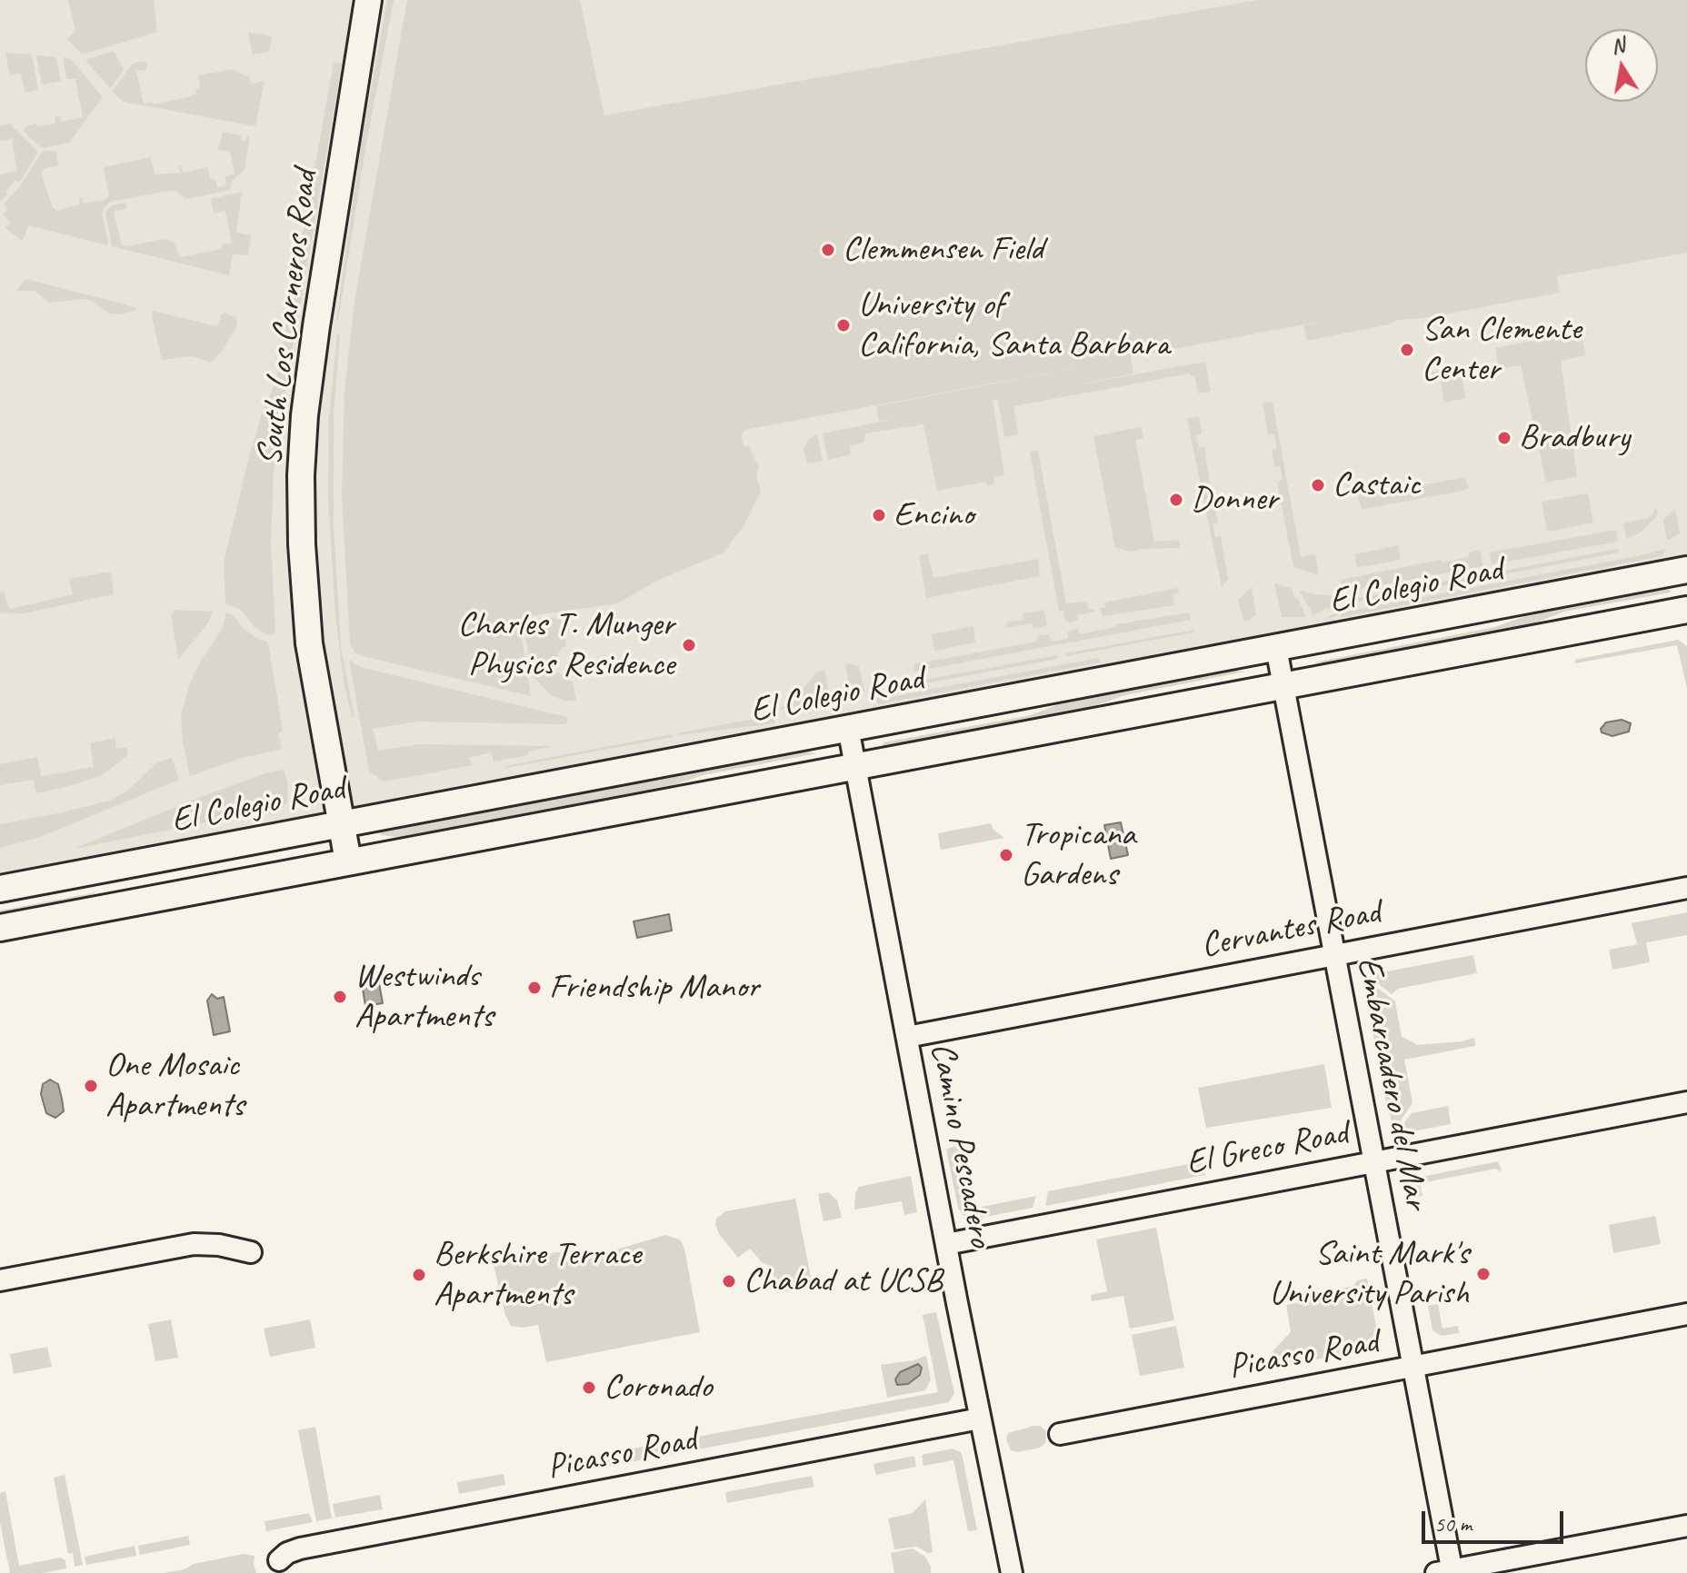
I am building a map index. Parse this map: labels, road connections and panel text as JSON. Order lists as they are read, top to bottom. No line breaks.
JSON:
{"streets":{"main road":["South Los Carneros Road","El Colegio Road"],"street":["Cervantes Road","Embarcadero del Mar","Camino Pescadero","El Greco Road","Picasso Road"]},"crossings":[["South Los Carneros Road","El Colegio Road"],["El Colegio Road","Embarcadero del Mar"],["El Colegio Road","Camino Pescadero"],["Cervantes Road","Embarcadero del Mar"],["Cervantes Road","Camino Pescadero"],["Embarcadero del Mar","El Greco Road"],["Embarcadero del Mar","Picasso Road"],["Camino Pescadero","El Greco Road"],["Camino Pescadero","Picasso Road"]],"places":["Clemmensen Field","University of California, Santa Barbara","San Clemente Center","Bradbury","Castaic","Donner","Encino","Charles T. Munger Physics Residence","Tropicana Gardens","Friendship Manor","Westwinds Apartments","One Mosaic Apartments","Saint Mark's University Parish","Berkshire Terrace Apartments","Chabad at UCSB","Coronado"],"scale_bar":"50 m","north":"top"}
